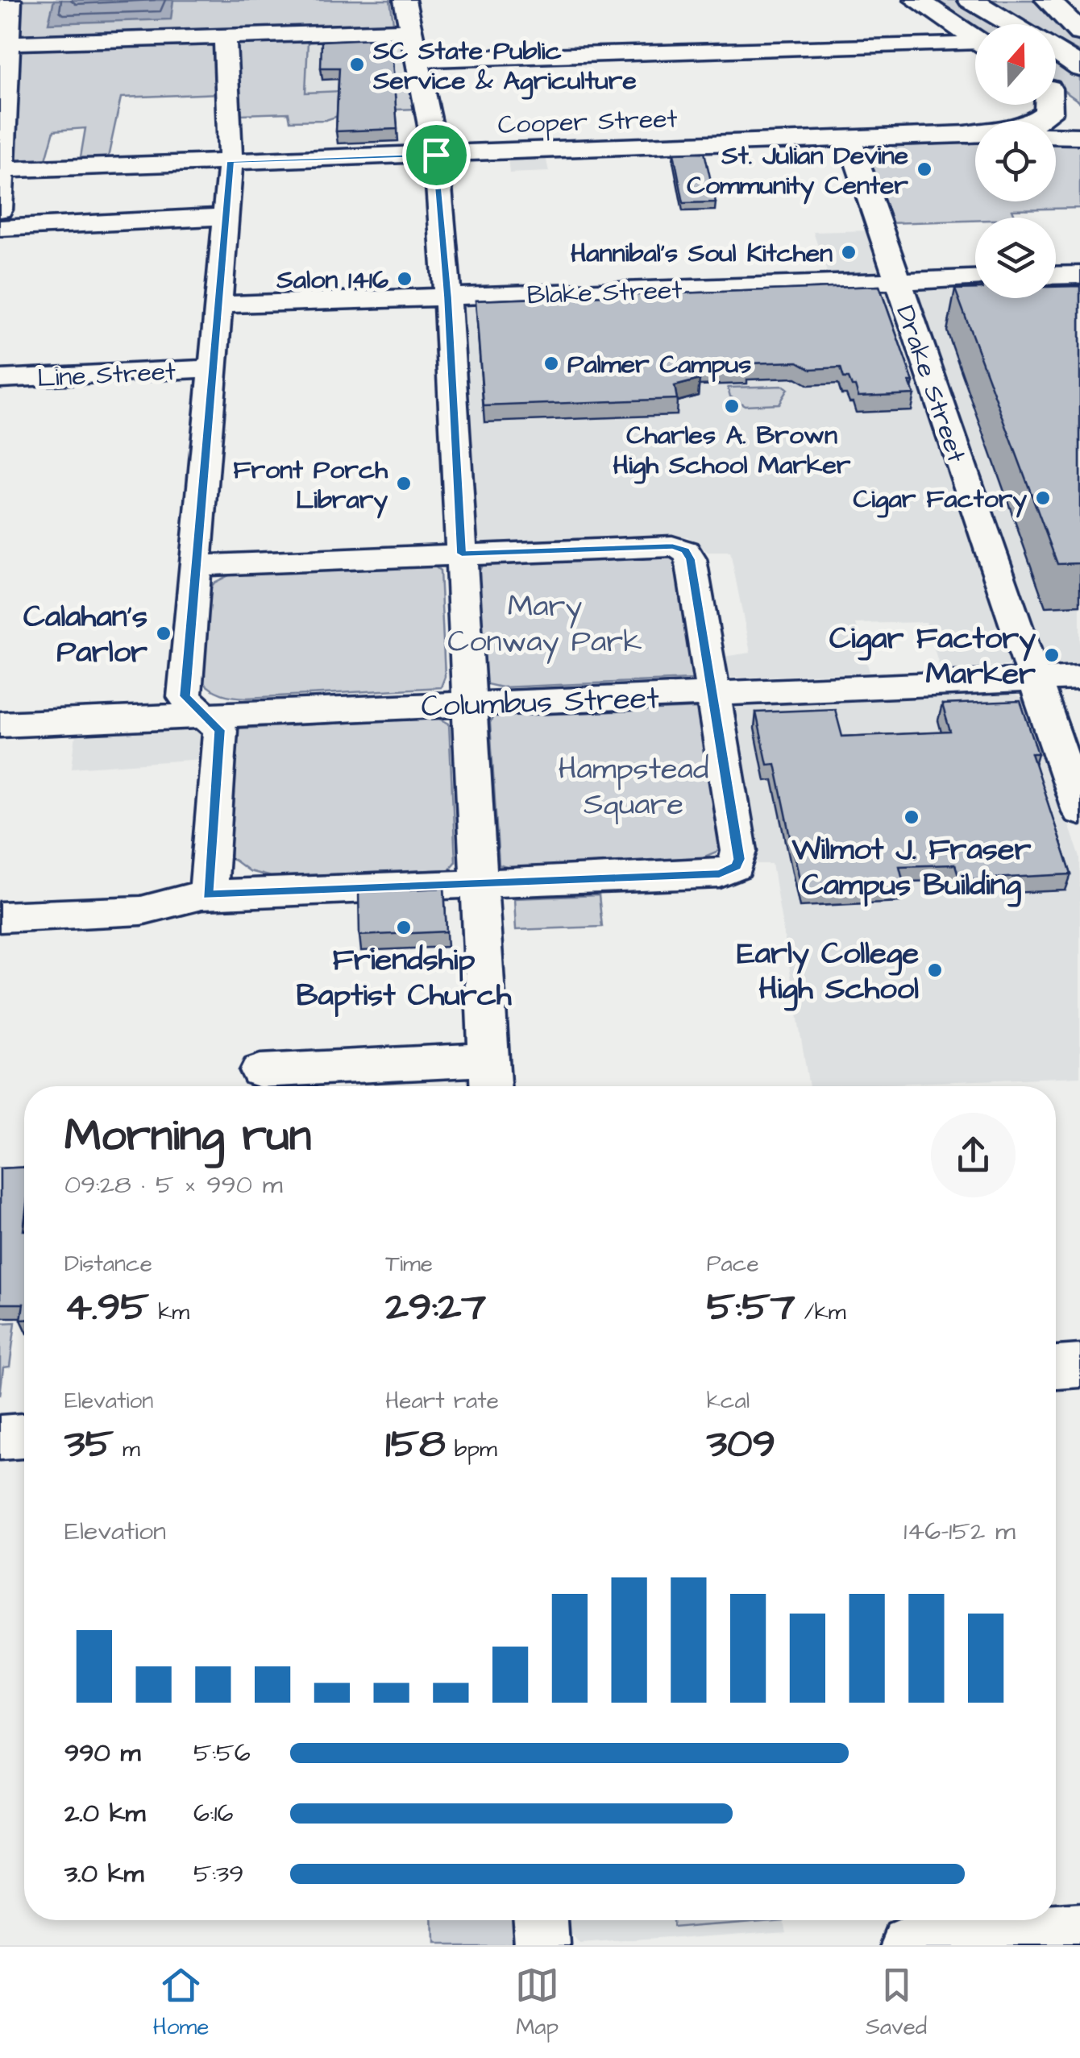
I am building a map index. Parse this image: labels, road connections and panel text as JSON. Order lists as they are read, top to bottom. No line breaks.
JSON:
{"streets":{"street":["Cooper Street","Blake Street","Line Street","Drake Street","Columbus Street"]},"crossings":[["Cooper Street","Drake Street"],["Blake Street","Drake Street"],["Drake Street","Columbus Street"]],"parks":["Mary Conway Park","Hampstead Square"],"places":["SC State Public Service & Agriculture","St. Julian Devine Community Center","Hannibal's Soul Kitchen","Salon 1416","Palmer Campus","Charles A. Brown High School Marker","Front Porch Library","Cigar Factory","Calahan's Parlor","Cigar Factory Marker","Wilmot J. Fraser Campus Building","Friendship Baptist Church","Early College High School"],"north":"top","page":{"heading":["Morning run","09:28 · 5 × 990 m"],"stats":[["Distance","4.95 km"],["Time","29:27"],["Pace","5:57 /km"],["Elevation","35 m"],["Heart rate","158 bpm"],["kcal","309"]],"chart":["Elevation","146–152 m"],"list":[{"name":"990 m","note":"5:56"},{"name":"2.0 km","note":"6:16"},{"name":"3.0 km","note":"5:39"}],"tabs":["Home","Map","Saved"]}}
